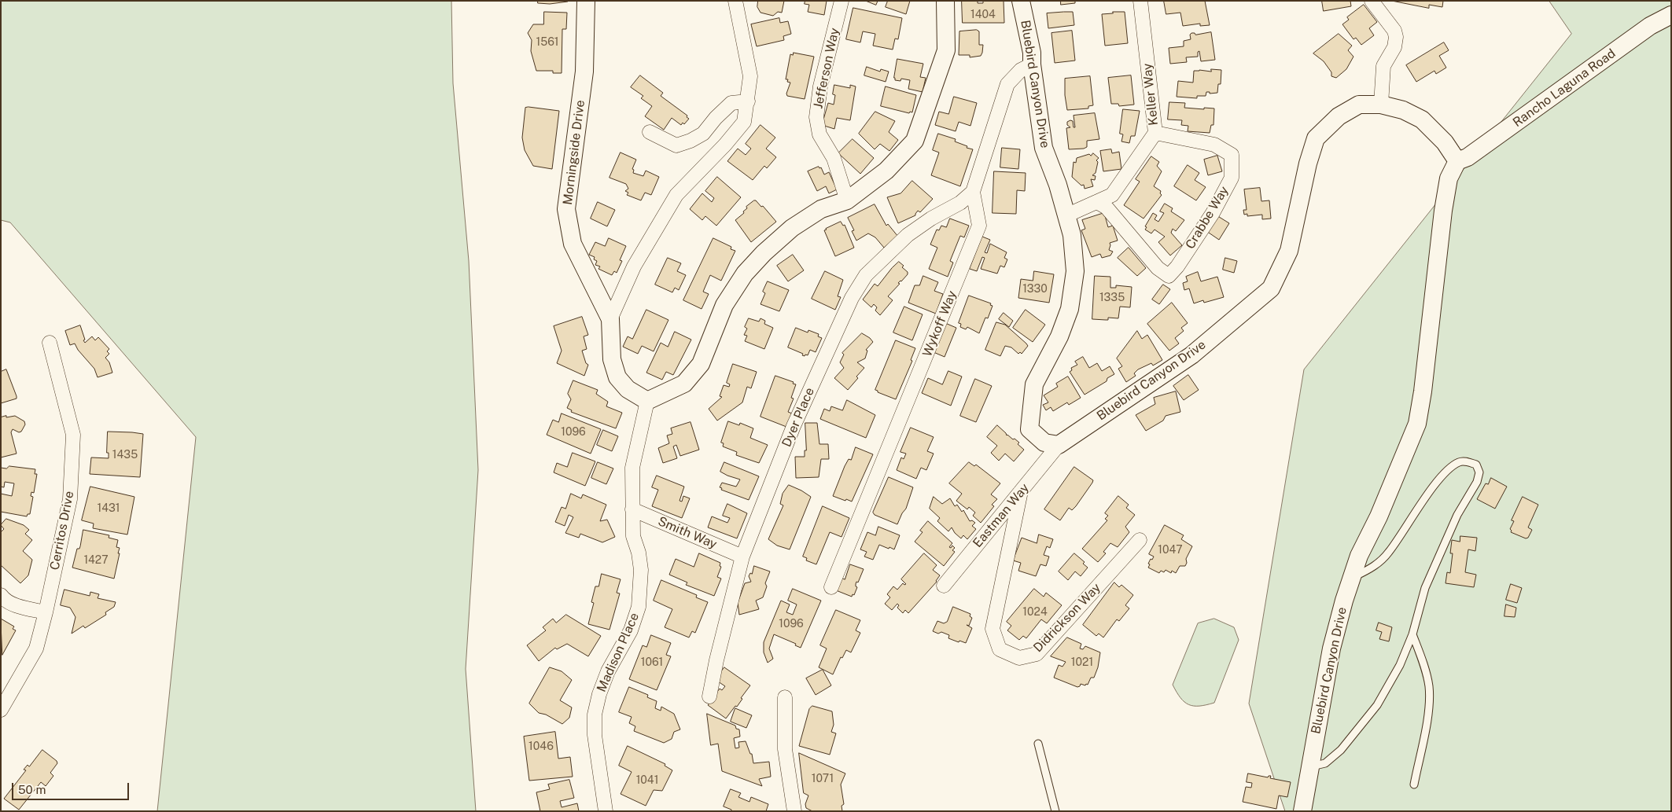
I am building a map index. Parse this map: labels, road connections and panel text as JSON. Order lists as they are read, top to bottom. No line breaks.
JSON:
{"streets":{"street":["Jefferson Way","Bluebird Canyon Drive","Rancho Laguna Road","Keller Way","Morningside Drive","Crabbe Way","Wykoff Way","Dyer Place","Eastman Way","Cerritos Drive","Smith Way","Didrickson Way","Madison Place"]},"crossings":[["Bluebird Canyon Drive","Rancho Laguna Road"],["Bluebird Canyon Drive","Keller Way"],["Bluebird Canyon Drive","Wykoff Way"],["Bluebird Canyon Drive","Eastman Way"],["Keller Way","Crabbe Way"],["Wykoff Way","Dyer Place"],["Dyer Place","Smith Way"],["Eastman Way","Didrickson Way"],["Smith Way","Madison Place"]],"house_numbers":["1404","1561","1330","1335","1096","1435","1431","1047","1427","1024","1096","1061","1021","1046","1071","1041"],"scale_bar":"50 m"}
